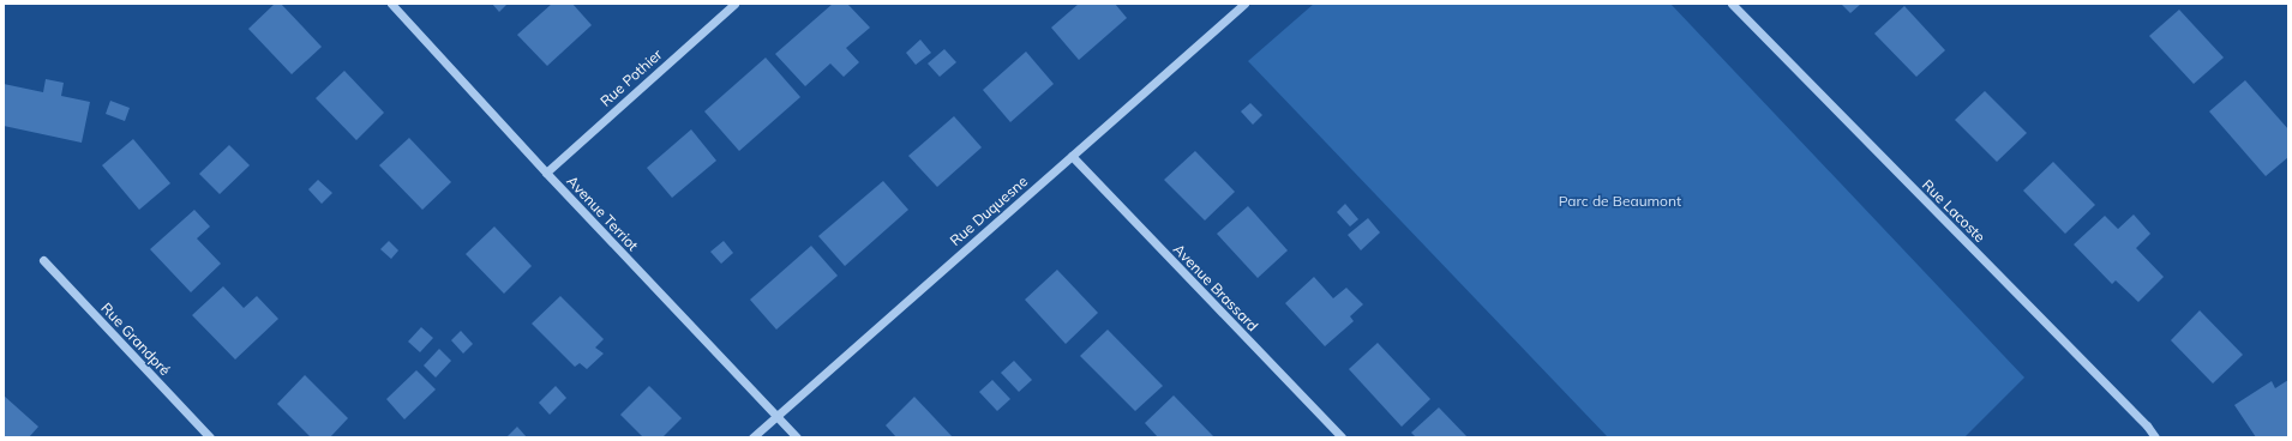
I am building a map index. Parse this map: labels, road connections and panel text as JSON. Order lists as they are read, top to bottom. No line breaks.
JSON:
{"streets":{"street":["Rue Pothier","Rue Duquesne","Rue Lacoste","Avenue Terriot","Avenue Brassard","Rue Grandpré"]},"crossings":[["Rue Pothier","Avenue Terriot"],["Rue Duquesne","Avenue Terriot"],["Rue Duquesne","Avenue Brassard"]],"parks":["Parc de Beaumont"]}
